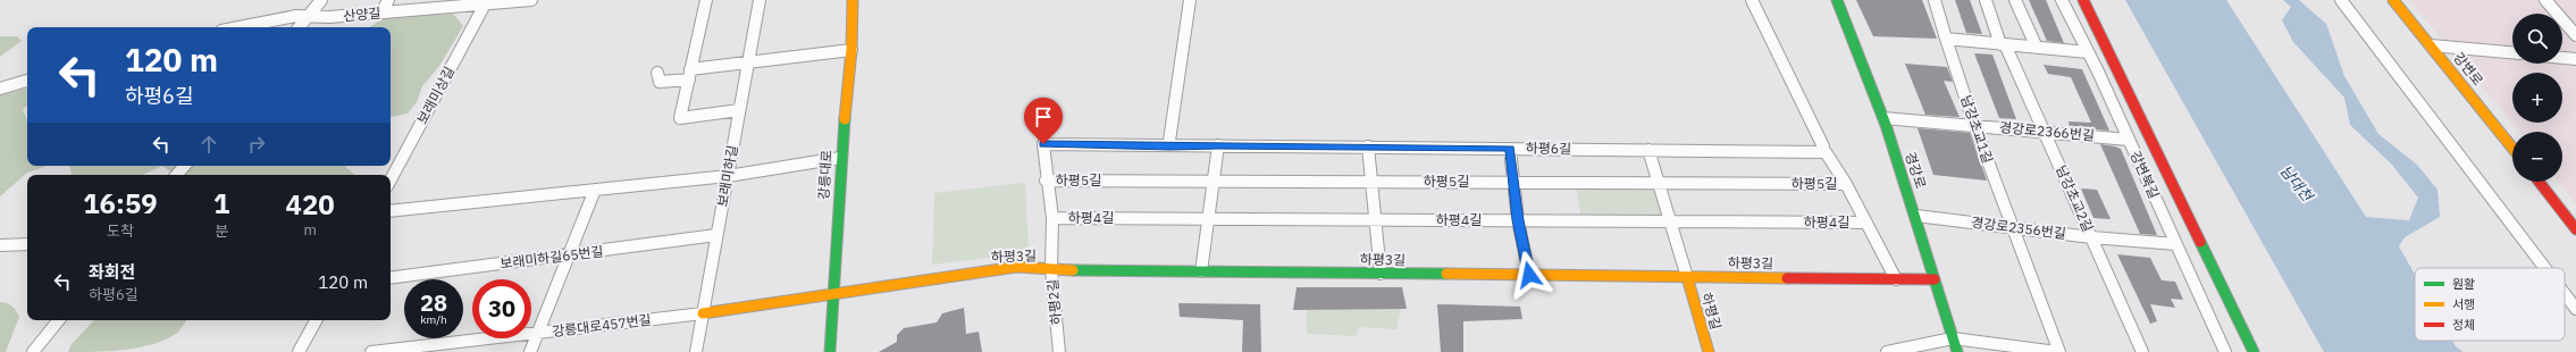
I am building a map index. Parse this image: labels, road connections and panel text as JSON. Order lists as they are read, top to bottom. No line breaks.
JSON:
{"streets":{"street":["산양길","강변로","보래미상길","남강초교1길","경강로2366번길","하평6길","경강로","강릉대로","강변북길","보래미하길","하평5길","남강초교2길","하평4길","경강로2356번길","하평3길","보래미하길65번길","하평2길","하평길","강릉대로457번길"]},"crossings":[["산양길","보래미상길"],["남강초교1길","경강로2366번길"],["남강초교1길","경강로2356번길"],["경강로2366번길","경강로"],["경강로2366번길","강변북길"],["경강로2366번길","남강초교2길"],["하평6길","하평5길"],["하평6길","하평4길"],["하평6길","하평3길"],["하평6길","하평2길"],["경강로","경강로2356번길"],["경강로","하평3길"],["강릉대로","하평3길"],["강릉대로","강릉대로457번길"],["강변북길","경강로2356번길"],["보래미하길","보래미하길65번길"],["보래미하길","강릉대로457번길"],["하평5길","하평2길"],["남강초교2길","경강로2356번길"],["하평4길","하평2길"],["하평3길","하평2길"],["하평3길","하평길"],["하평3길","강릉대로457번길"]],"water":["남대천"],"legend":["원활","서행","정체"],"page":{"map_buttons":["+","−"],"turn":["120 m","하평6길"],"eta":["16:59","도착","1","분","420","m"],"list":[{"name":"좌회전","note":"하평6길","value":"120 m"}],"speed":"28 km/h","limit":"30"}}
